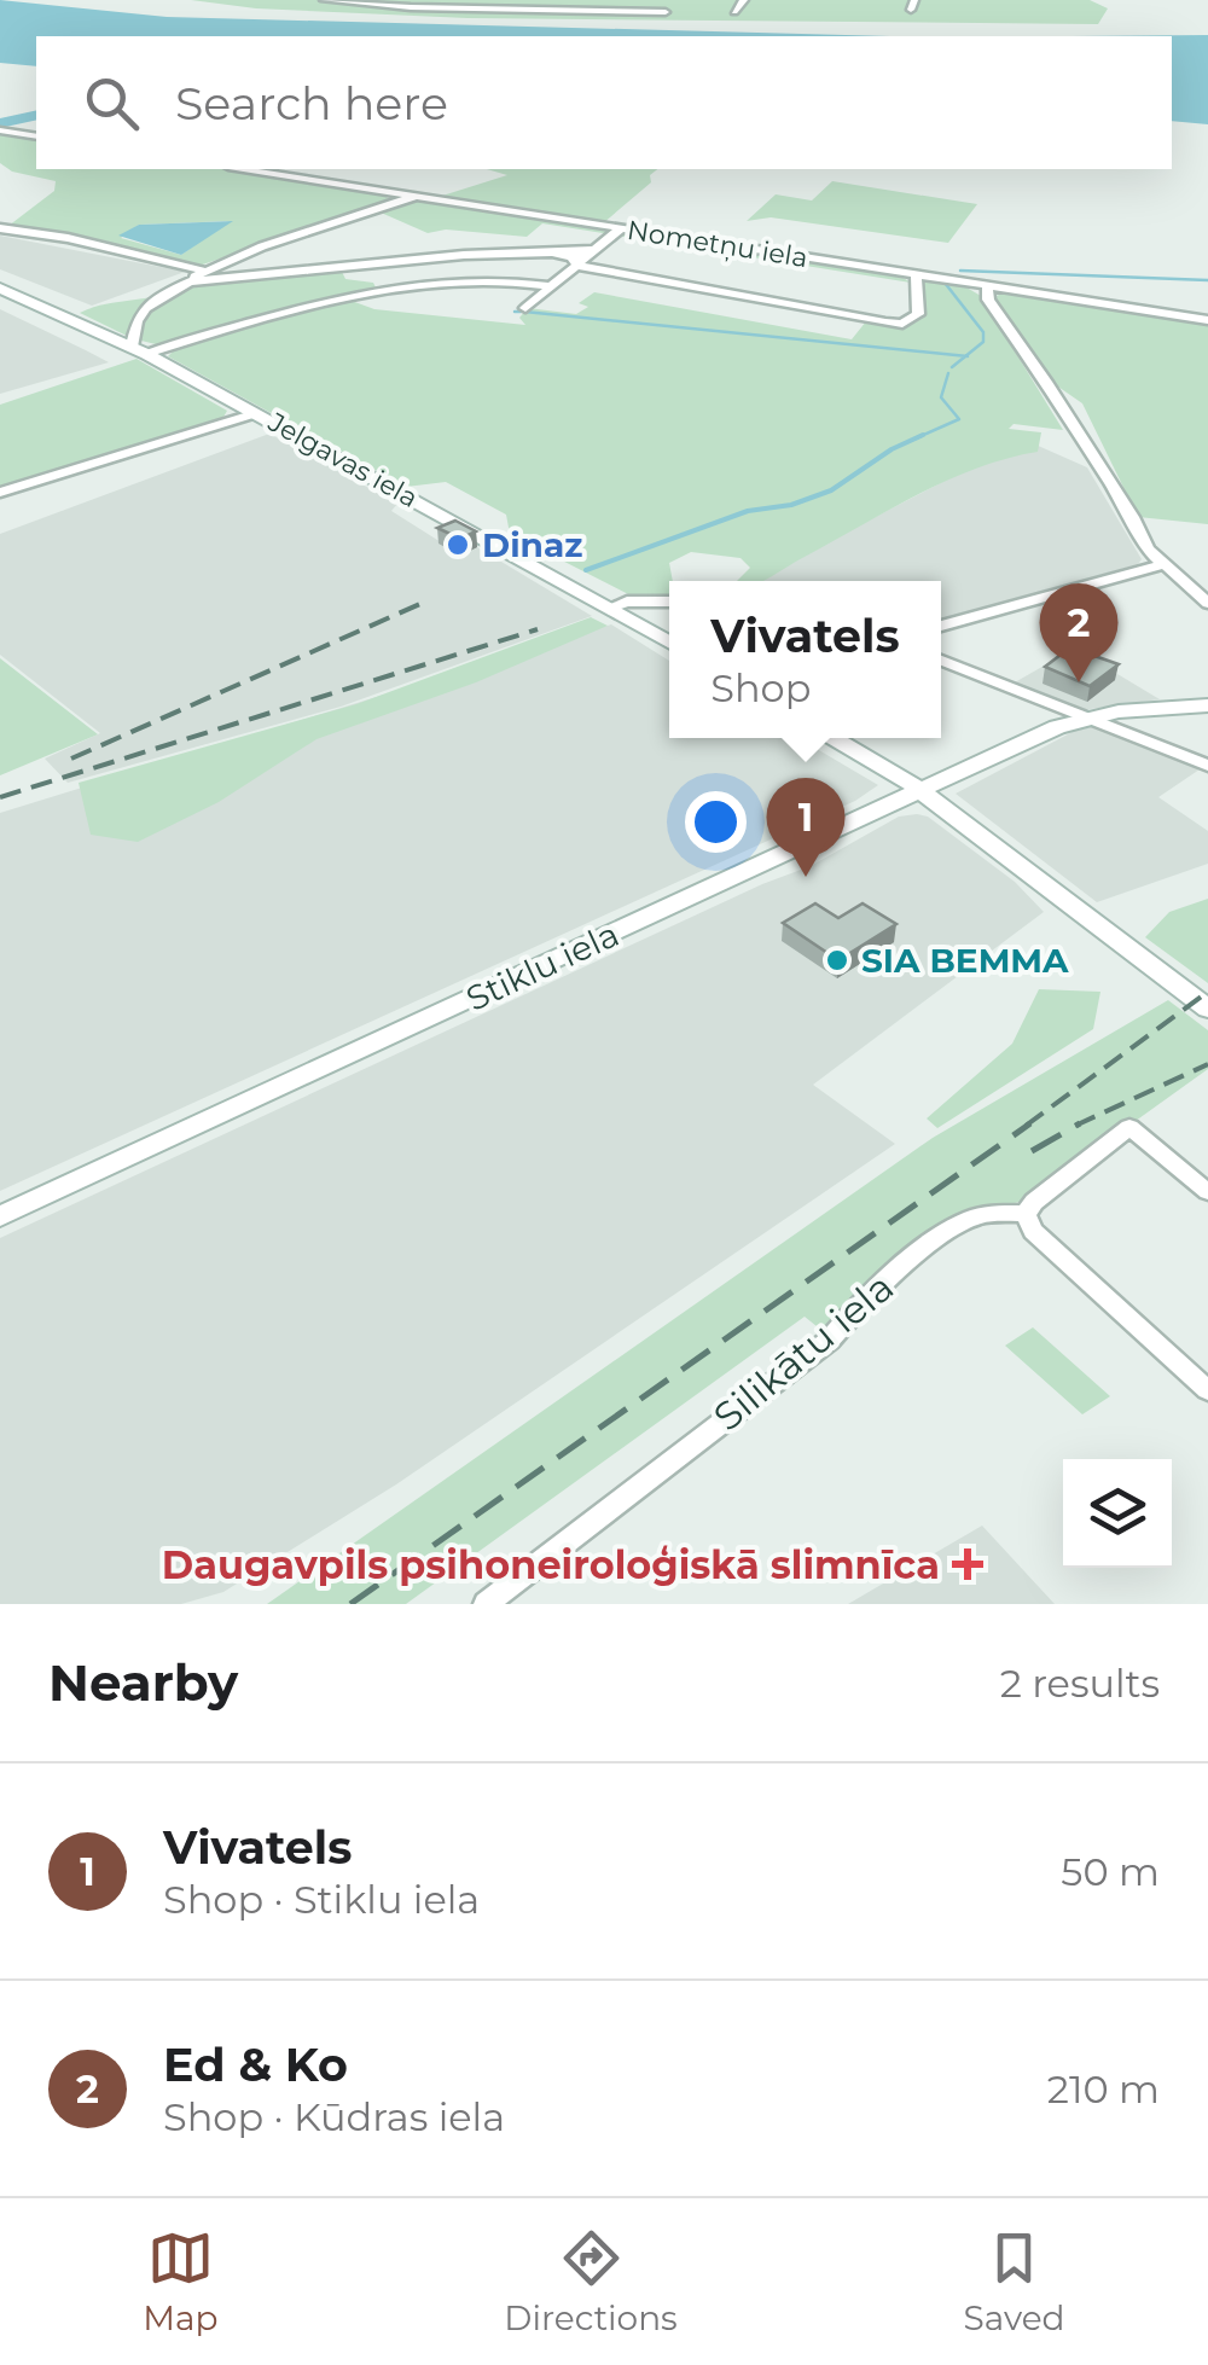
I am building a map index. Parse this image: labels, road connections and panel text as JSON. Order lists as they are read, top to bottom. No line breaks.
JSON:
{"streets":{"street":["Nometņu iela","Jelgavas iela","Stiklu iela","Silikātu iela"]},"places":{"other":["Dinaz","SIA BEMMA"],"health":["Daugavpils psihoneiroloģiskā slimnīca"]},"page":{"search":"Search here","popup":["Vivatels","Shop"],"pins":["2","1"],"heading":["Nearby","2 results"],"list":[{"mark":"1","name":"Vivatels","note":"Shop · Stiklu iela","value":"50 m"},{"mark":"2","name":"Ed & Ko","note":"Shop · Kūdras iela","value":"210 m"}],"nav":["Map","Directions","Saved"]}}
